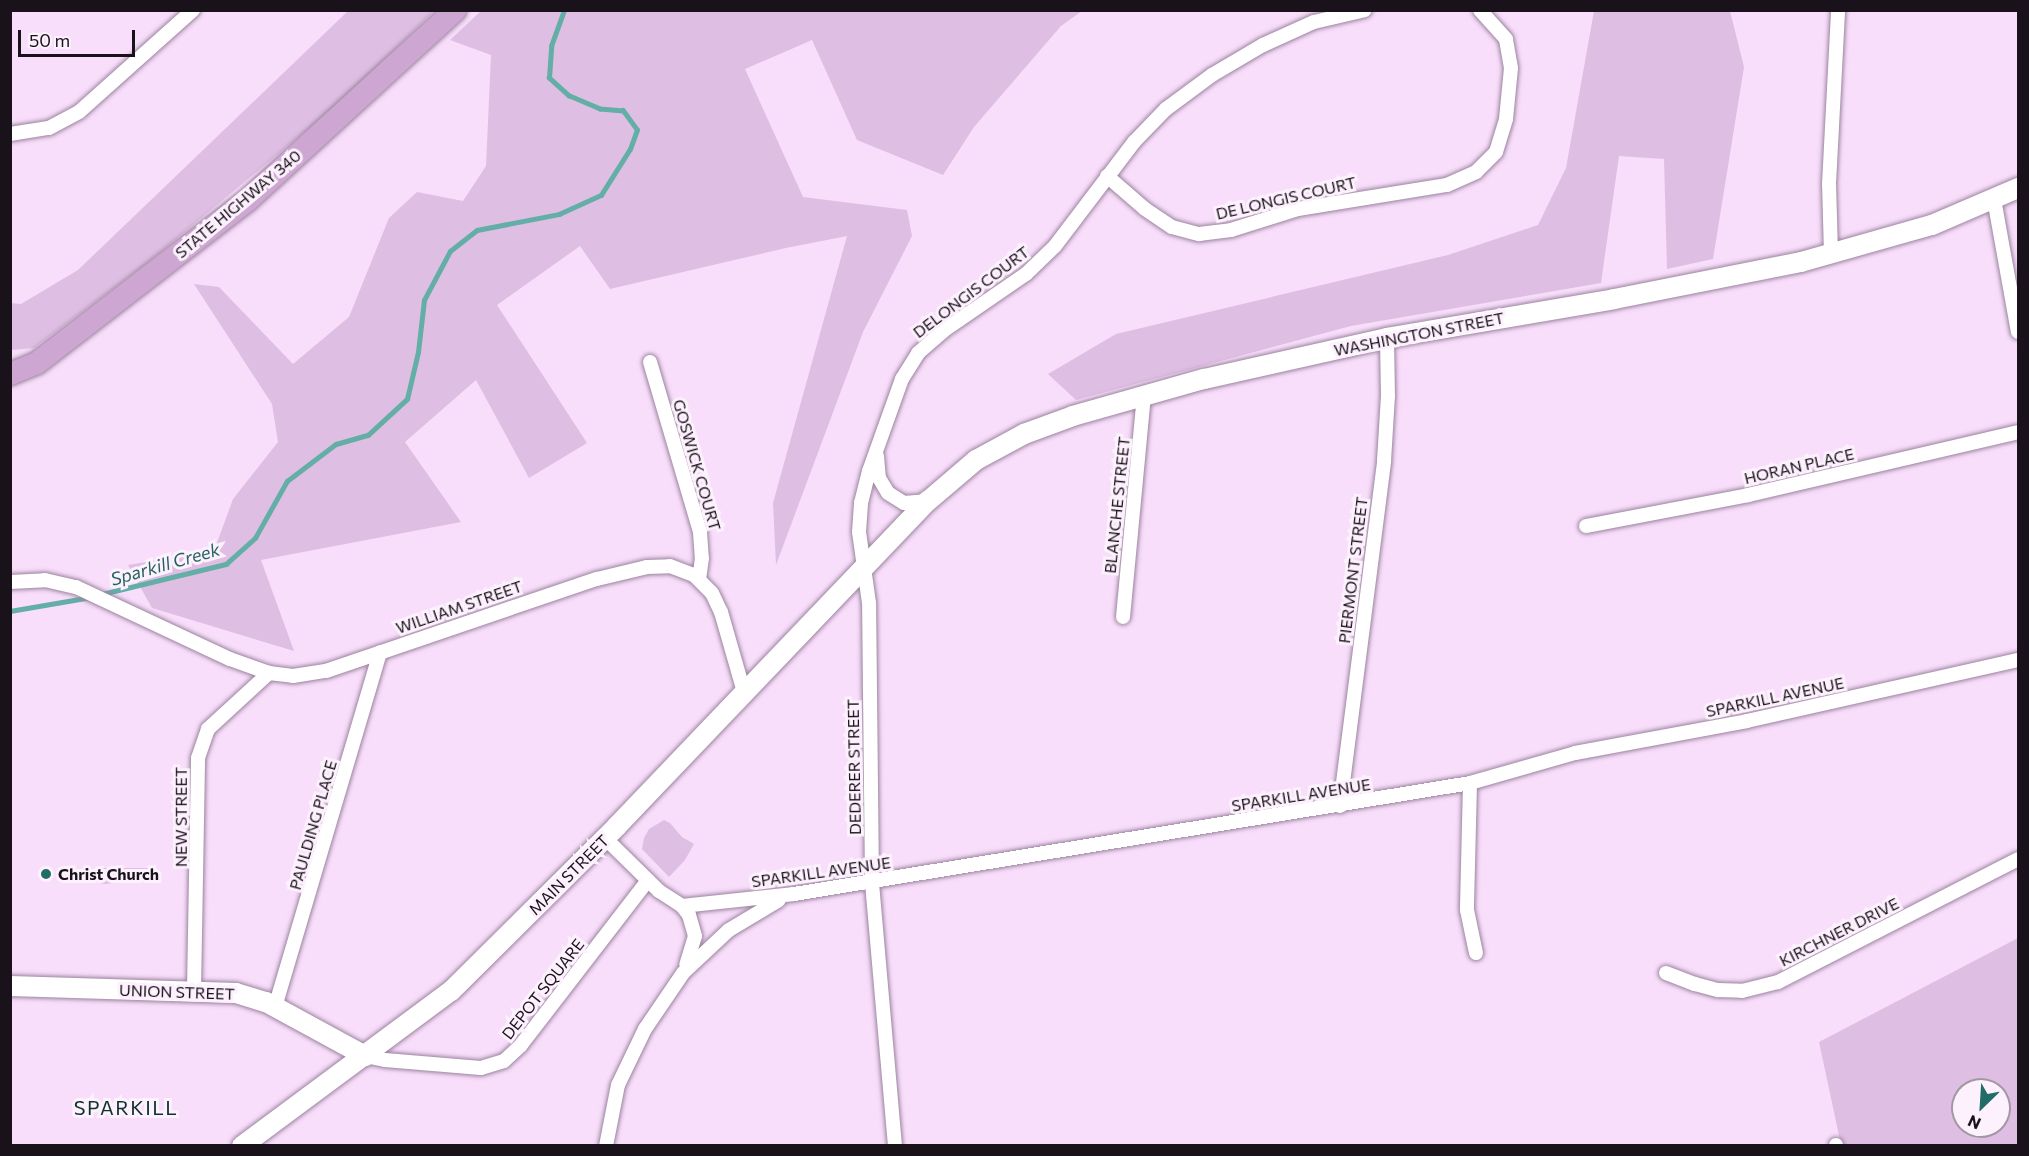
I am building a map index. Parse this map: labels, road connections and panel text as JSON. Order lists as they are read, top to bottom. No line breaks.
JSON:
{"streets":{"main road":["STATE HIGHWAY 340","WASHINGTON STREET","MAIN STREET","UNION STREET"],"street":["DE LONGIS COURT","DELONGIS COURT","GOSWICK COURT","HORAN PLACE","BLANCHE STREET","PIERMONT STREET","WILLIAM STREET","SPARKILL AVENUE","DEDERER STREET","NEW STREET","PAULDING PLACE","KIRCHNER DRIVE","DEPOT SQUARE"]},"crossings":[["DE LONGIS COURT","DELONGIS COURT"],["DELONGIS COURT","WASHINGTON STREET"],["DELONGIS COURT","DEDERER STREET"],["DELONGIS COURT","MAIN STREET"],["WASHINGTON STREET","BLANCHE STREET"],["WASHINGTON STREET","PIERMONT STREET"],["WASHINGTON STREET","DEDERER STREET"],["WASHINGTON STREET","MAIN STREET"],["GOSWICK COURT","WILLIAM STREET"],["PIERMONT STREET","SPARKILL AVENUE"],["WILLIAM STREET","NEW STREET"],["WILLIAM STREET","PAULDING PLACE"],["WILLIAM STREET","MAIN STREET"],["SPARKILL AVENUE","DEDERER STREET"],["DEDERER STREET","MAIN STREET"],["NEW STREET","UNION STREET"],["PAULDING PLACE","UNION STREET"],["MAIN STREET","DEPOT SQUARE"],["MAIN STREET","UNION STREET"],["DEPOT SQUARE","UNION STREET"]],"districts":["SPARKILL"],"water":["Sparkill Creek"],"places":["Christ Church"],"scale_bar":"50 m","north":"bottom left"}
